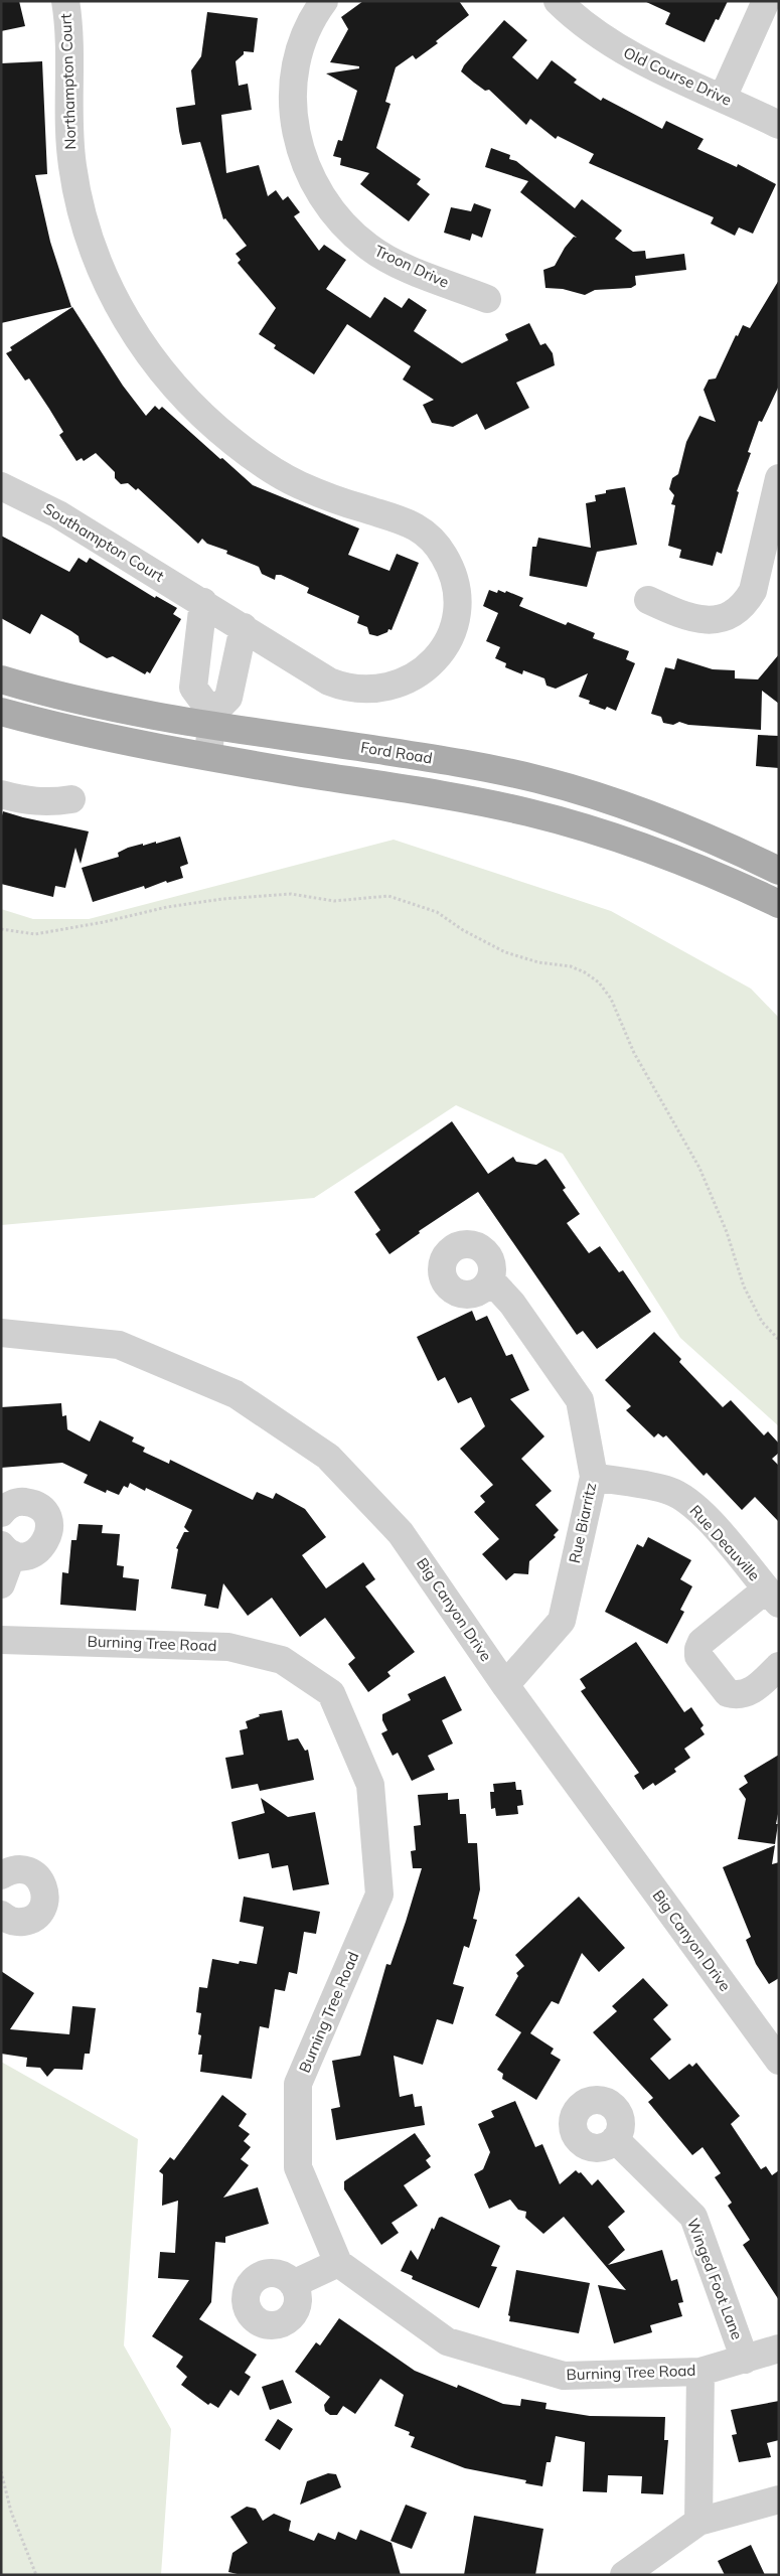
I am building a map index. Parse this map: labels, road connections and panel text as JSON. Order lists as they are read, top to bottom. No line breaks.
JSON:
{"streets":{"main road":["Ford Road"],"street":["Old Course Drive","Northampton Court","Troon Drive","Southampton Court","Rue Biarritz","Rue Deauville","Big Canyon Drive","Burning Tree Road","Winged Foot Lane"]},"crossings":[["Northampton Court","Southampton Court"],["Rue Biarritz","Rue Deauville"],["Rue Biarritz","Big Canyon Drive"],["Burning Tree Road","Winged Foot Lane"]]}
